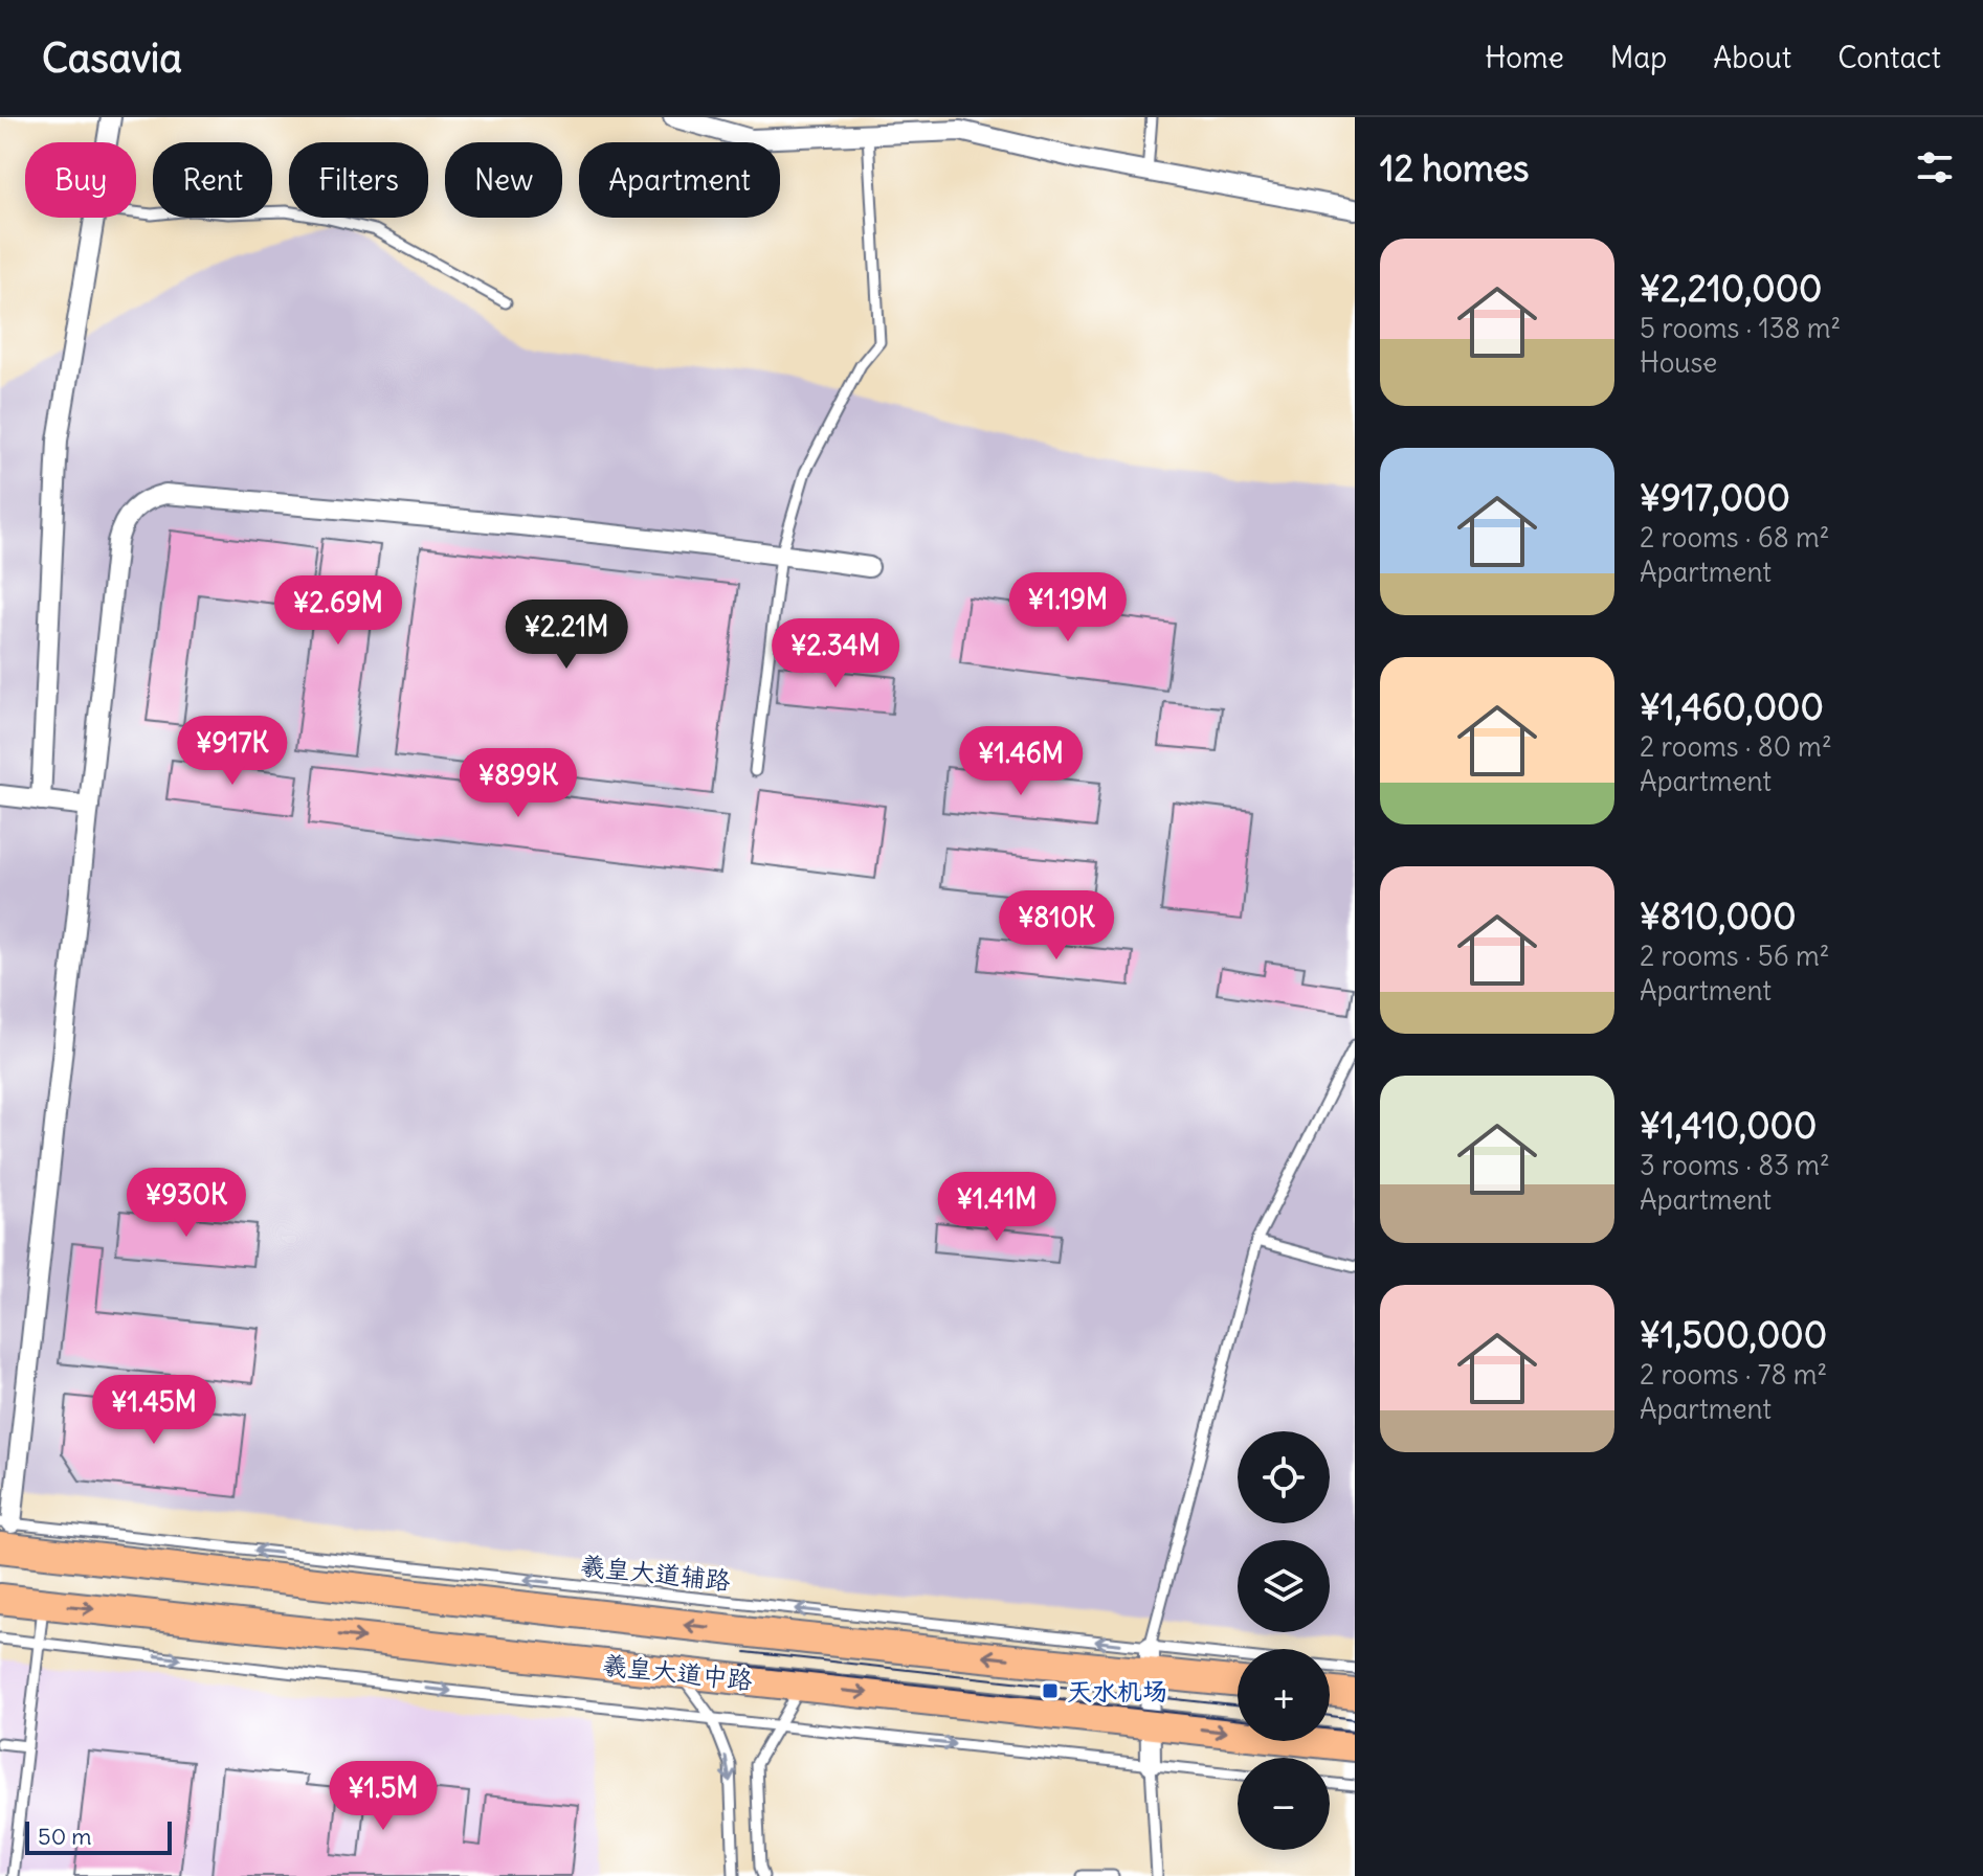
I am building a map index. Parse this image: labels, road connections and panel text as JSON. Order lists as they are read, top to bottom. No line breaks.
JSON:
{"streets":{"main road":["羲皇大道中路"]},"places":{"transit":["天水机场"]},"scale_bar":"50 m","page":{"header":"Casavia","nav":["Home","Map","About","Contact"],"heading":"12 homes","chip":["Buy","Rent","Filters","New","Apartment"],"list":[{"name":"¥2,210,000","note":"5 rooms · 138 m² · House"},{"name":"¥917,000","note":"2 rooms · 68 m² · Apartment"},{"name":"¥1,460,000","note":"2 rooms · 80 m² · Apartment"},{"name":"¥810,000","note":"2 rooms · 56 m² · Apartment"},{"name":"¥1,410,000","note":"3 rooms · 83 m² · Apartment"},{"name":"¥1,500,000","note":"2 rooms · 78 m² · Apartment"}],"price":["¥1.19M","¥2.69M","¥2.21M","¥2.34M","¥917K","¥1.46M","¥899K","¥810K","¥930K","¥1.41M","¥1.45M","¥1.5M"],"map_buttons":["+","−"],"scale":"50 m"}}
